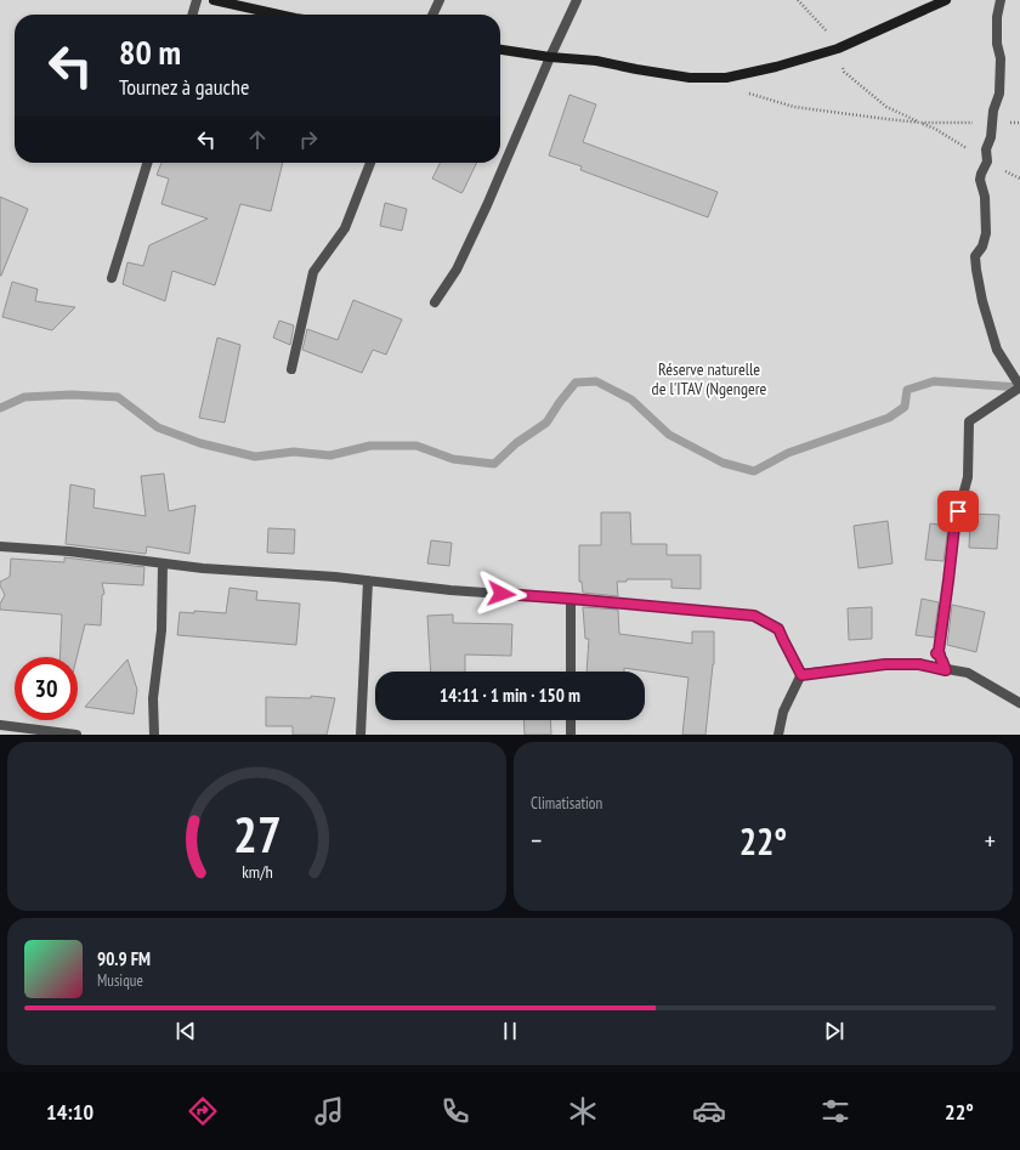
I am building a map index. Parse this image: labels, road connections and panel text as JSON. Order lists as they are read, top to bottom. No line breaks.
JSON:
{"parks":["Réserve naturelle de l'ITAV (Ngengere"],"page":{"turn":["80 m","Tournez à gauche"],"limit":"30","trip":"14:11 · 1 min · 150 m","tile":"Climatisation","heat":["−","22°","+"],"song":["90.9 FM","Musique"],"tabs":["14:10","22°"],"gauge":["27","km/h"]}}
